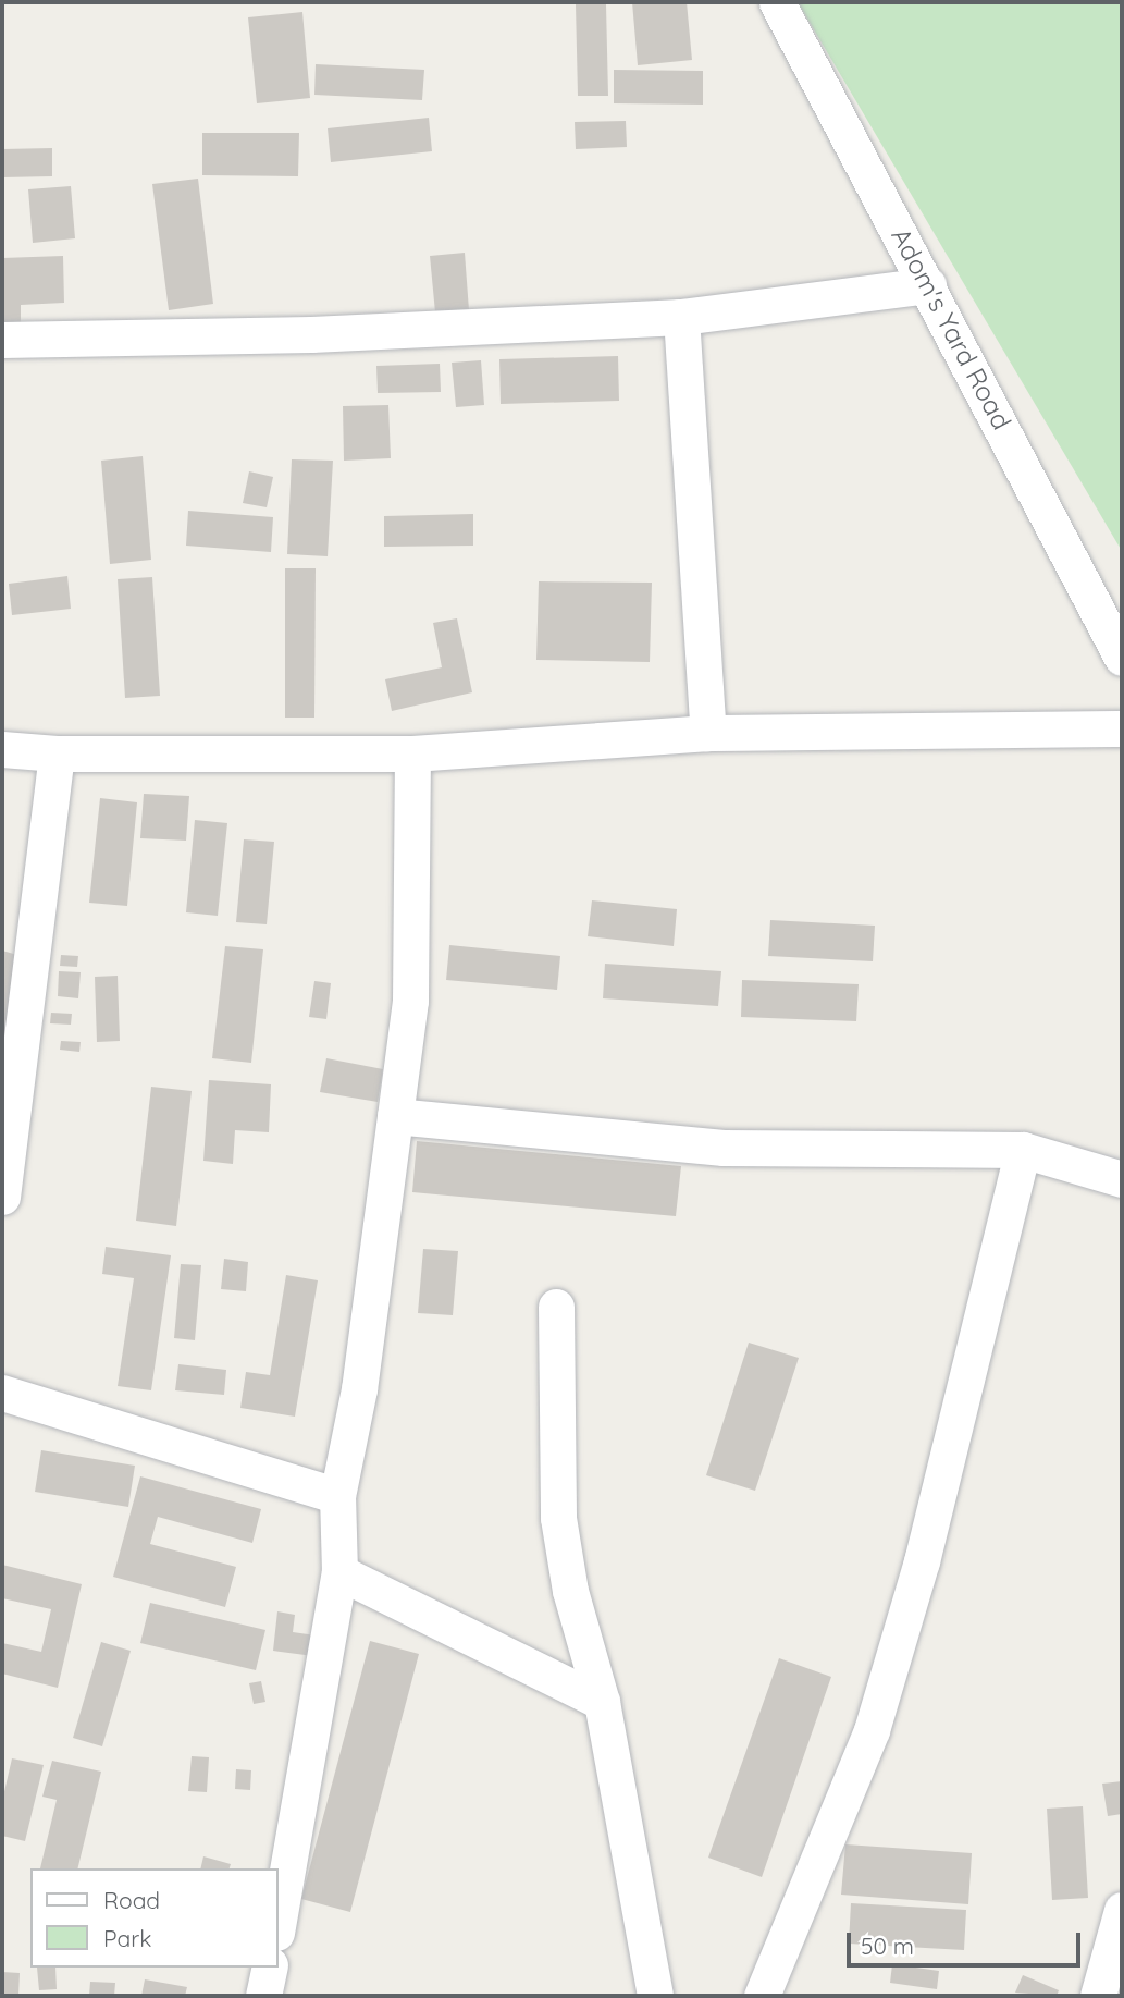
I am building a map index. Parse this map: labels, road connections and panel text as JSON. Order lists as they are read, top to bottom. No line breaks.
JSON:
{"streets":{"street":["Adom's Yard Road"]},"legend":["Road","Park"],"scale_bar":"50 m"}
